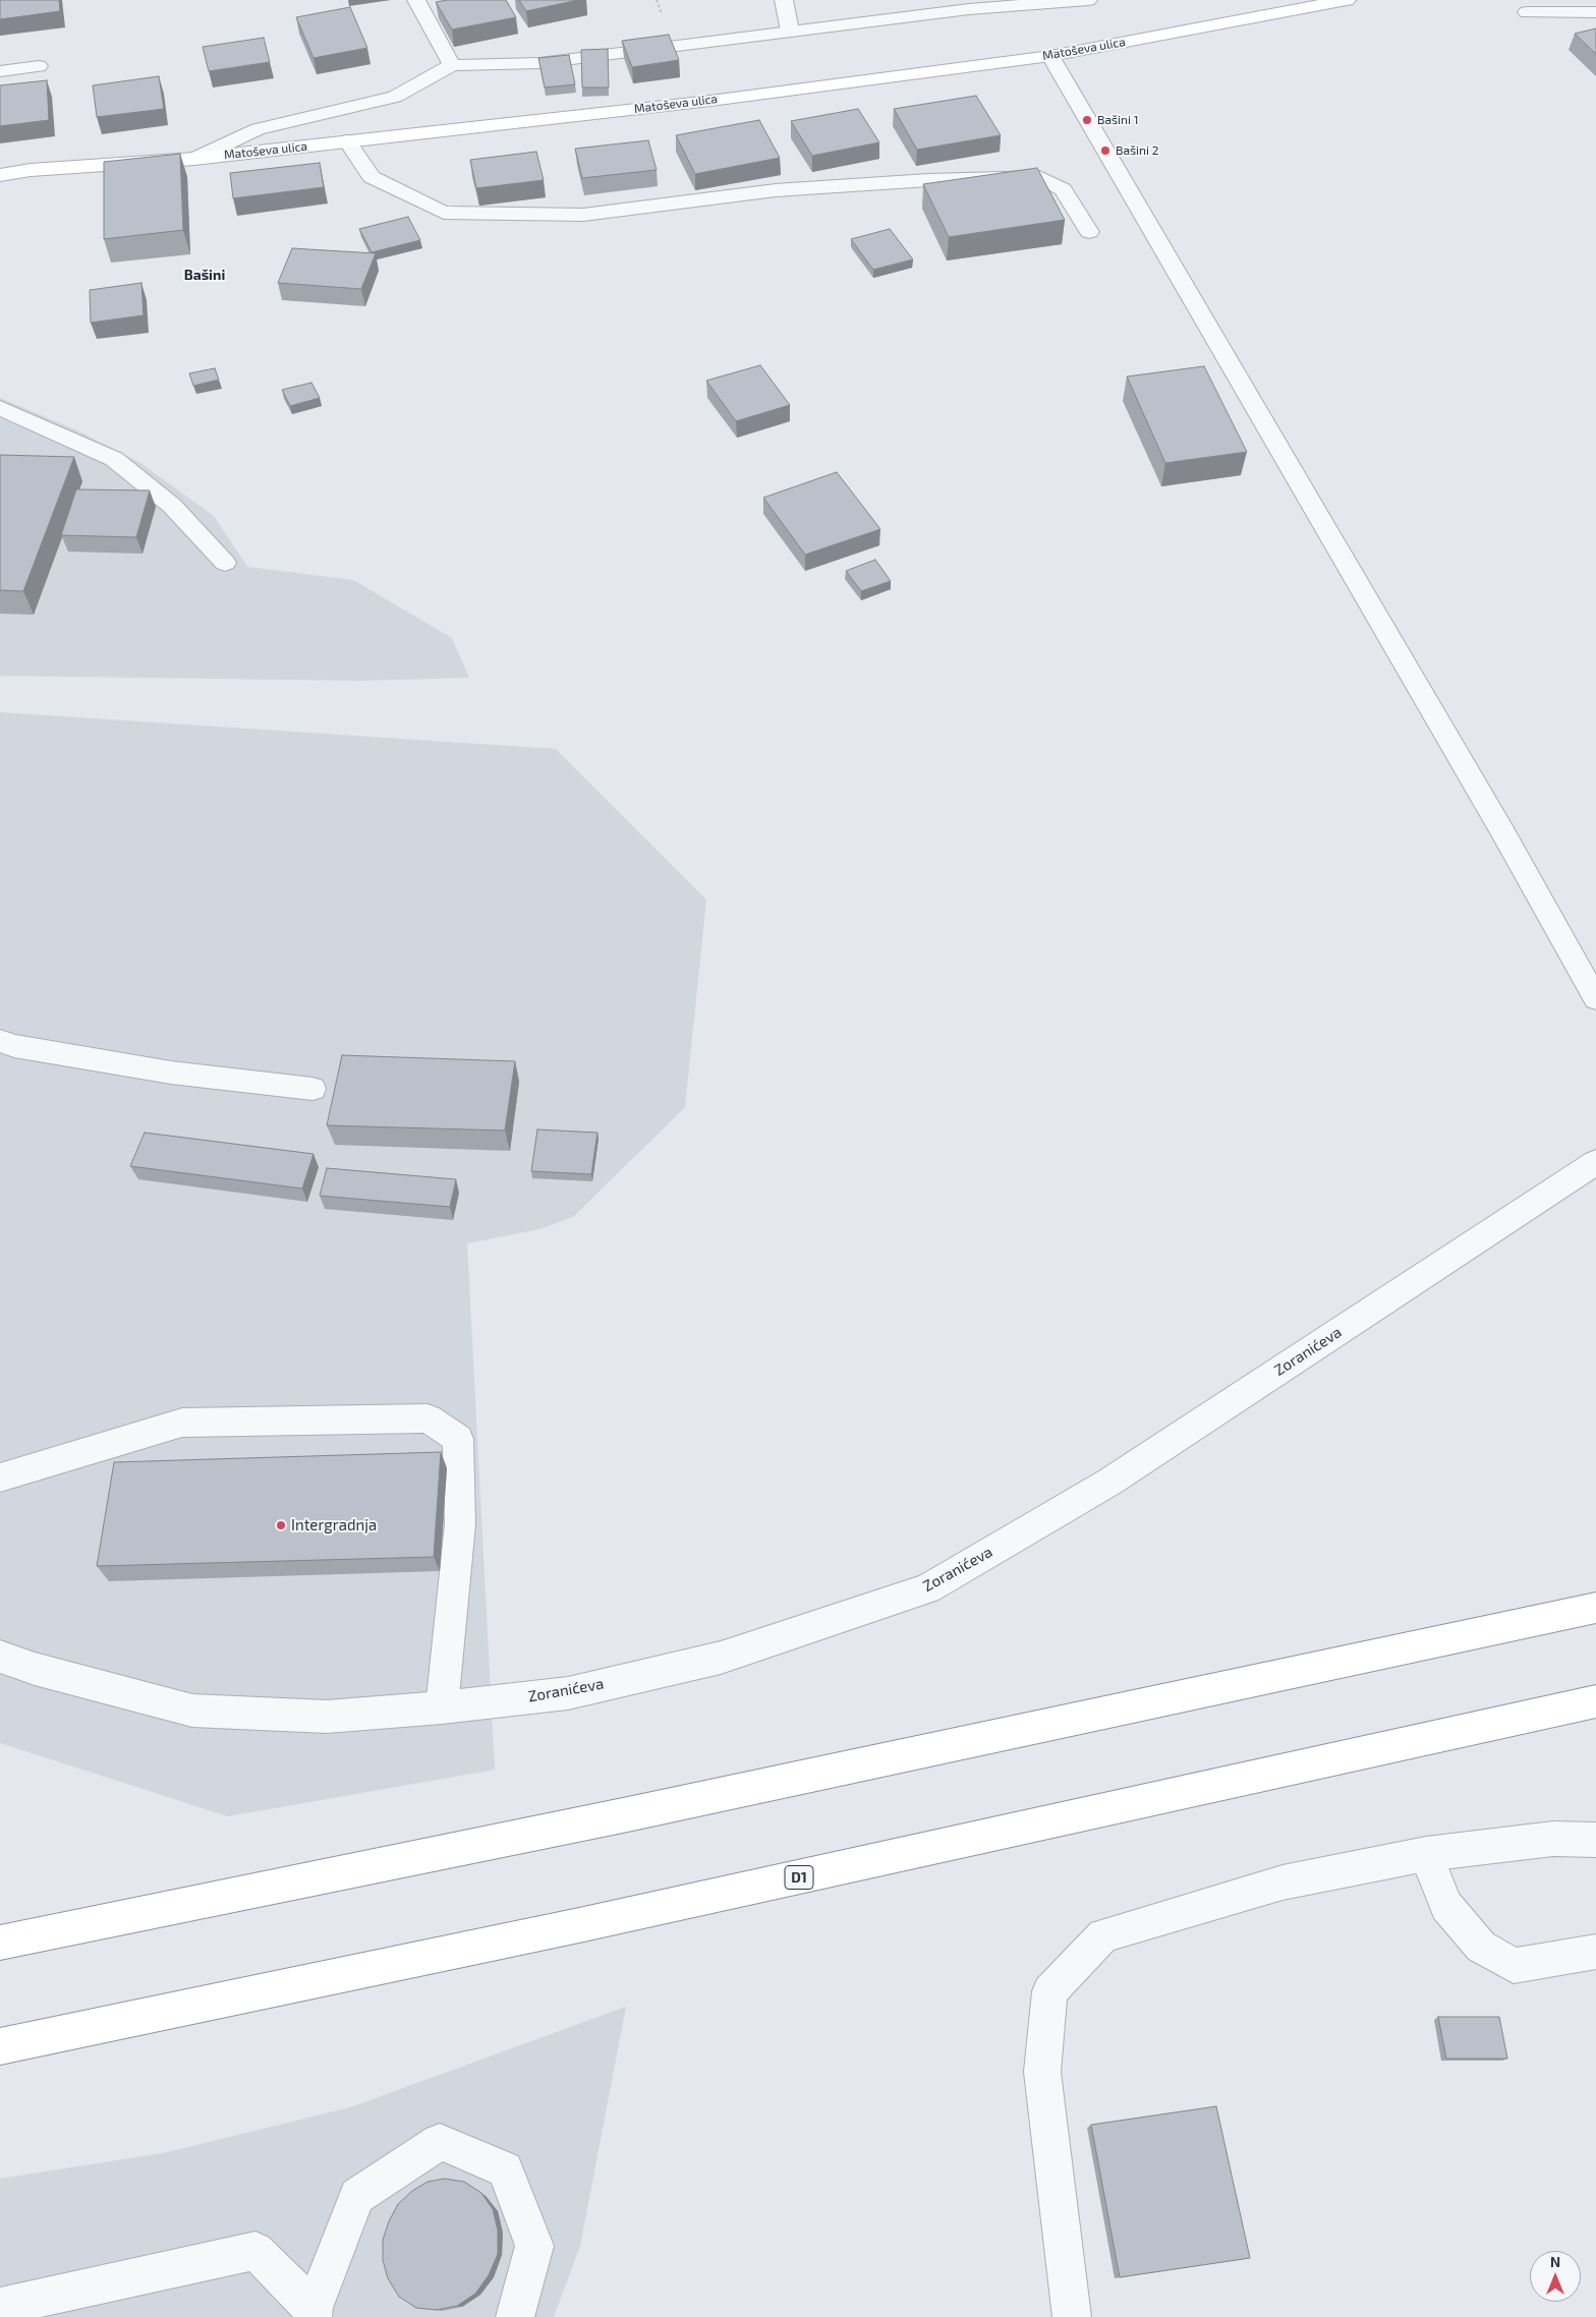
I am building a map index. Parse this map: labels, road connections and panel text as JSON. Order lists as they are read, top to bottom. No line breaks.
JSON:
{"streets":{"main road":["Matoševa ulica","D1"],"street":["Zoranićeva"]},"districts":["Bašini"],"places":["Bašini 1","Bašini 2","Intergradnja"],"north":"top"}
